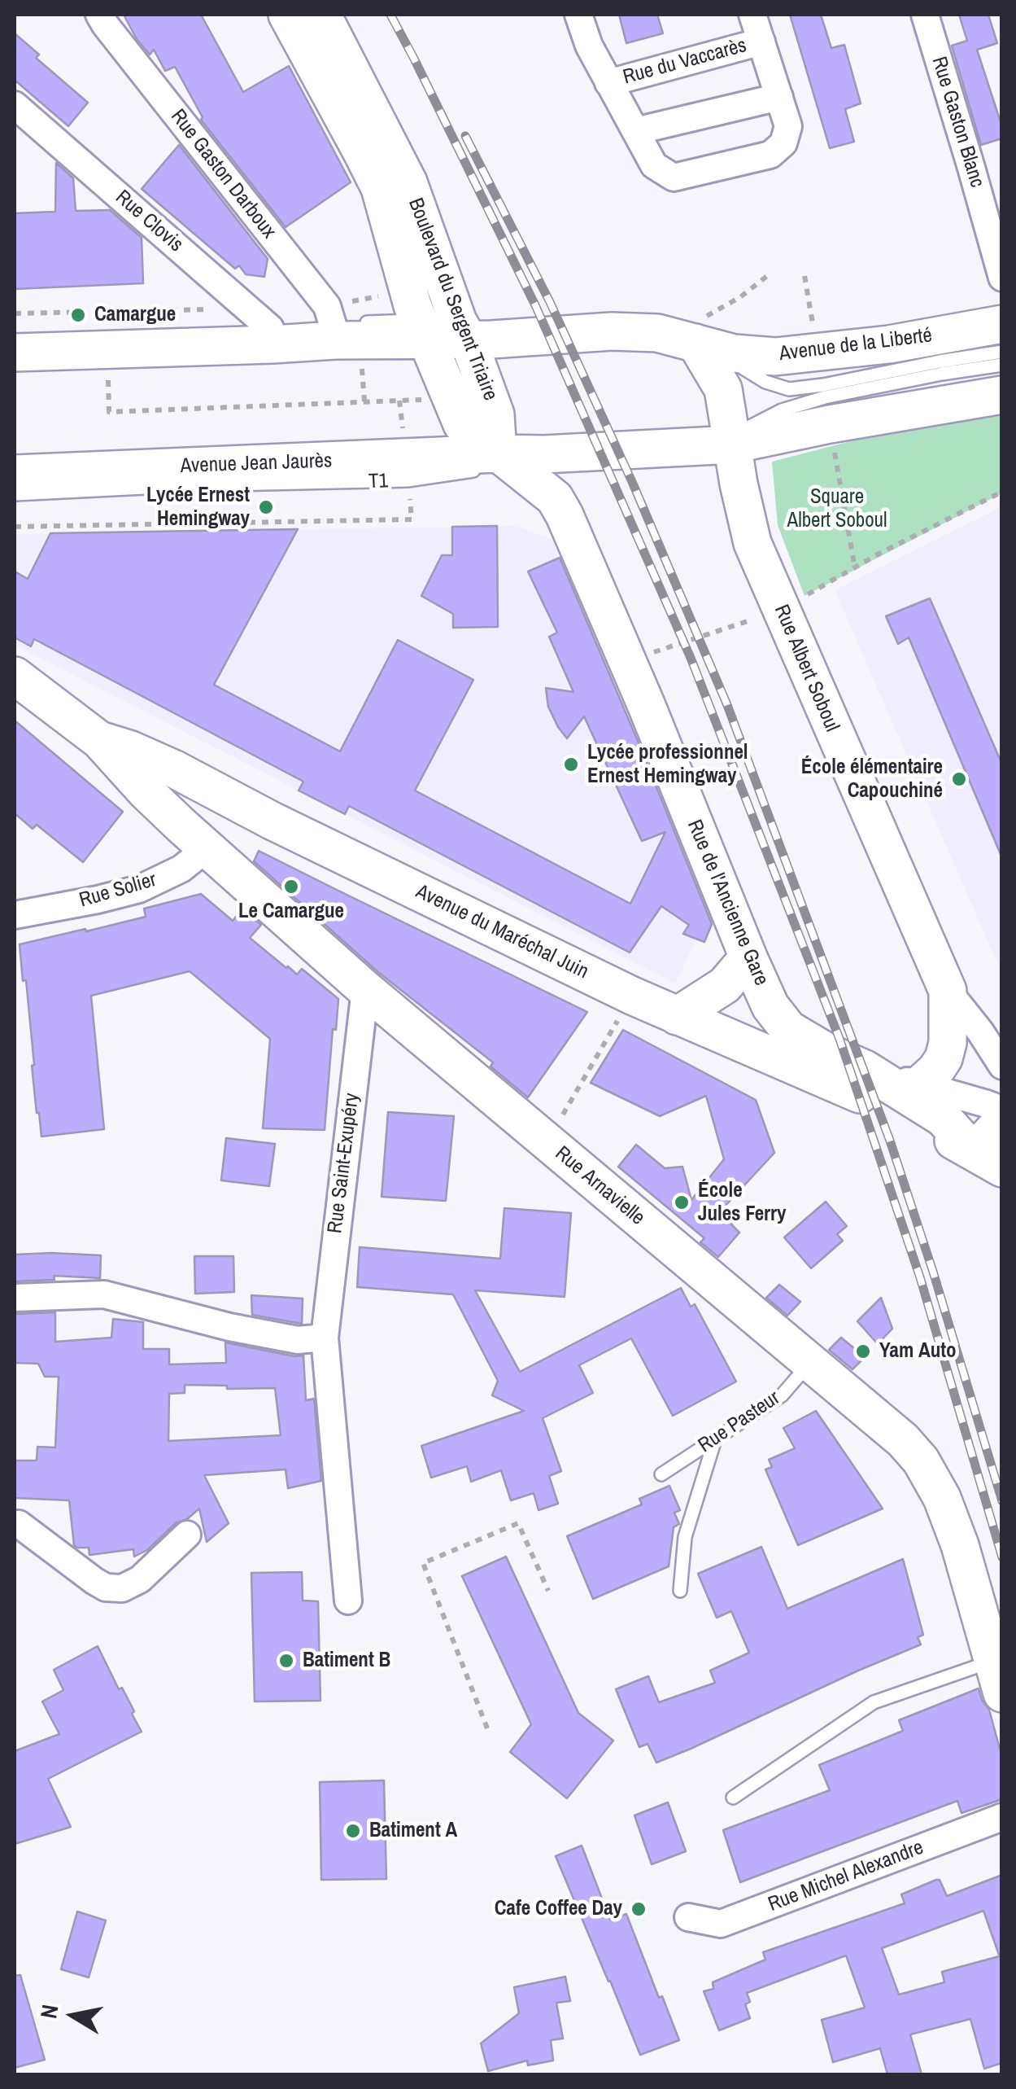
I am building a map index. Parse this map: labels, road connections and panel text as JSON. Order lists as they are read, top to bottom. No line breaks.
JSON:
{"streets":{"street":["Rue du Vaccarès","Rue Gaston Blanc","Rue Gaston Darboux","Rue Clovis","Boulevard du Sergent Triaire","Avenue de la Liberté","Avenue Jean Jaurès","Rue Albert Soboul","Rue Solier","Rue de l'Ancienne Gare","Avenue du Maréchal Juin","Rue Saint-Exupéry","Rue Arnavielle","Rue Michel Alexandre"],"lane":["T1","Rue Pasteur"]},"crossings":[["Boulevard du Sergent Triaire","Avenue de la Liberté"],["Boulevard du Sergent Triaire","Avenue Jean Jaurès"],["Boulevard du Sergent Triaire","T1"],["Boulevard du Sergent Triaire","Rue de l'Ancienne Gare"],["Avenue de la Liberté","Rue Albert Soboul"],["Avenue Jean Jaurès","T1"],["Avenue Jean Jaurès","Rue de l'Ancienne Gare"],["T1","Rue de l'Ancienne Gare"],["Rue Solier","Avenue du Maréchal Juin"],["Rue Solier","Rue Arnavielle"],["Rue de l'Ancienne Gare","Avenue du Maréchal Juin"],["Avenue du Maréchal Juin","Rue Arnavielle"],["Rue Saint-Exupéry","Rue Arnavielle"],["Rue Arnavielle","Rue Pasteur"]],"parks":["Square Albert Soboul"],"places":["Camargue","Lycée Ernest Hemingway","Lycée professionnel Ernest Hemingway","École élémentaire Capouchiné","Le Camargue","École Jules Ferry","Yam Auto","Batiment B","Batiment A","Cafe Coffee Day"],"north":"left"}
